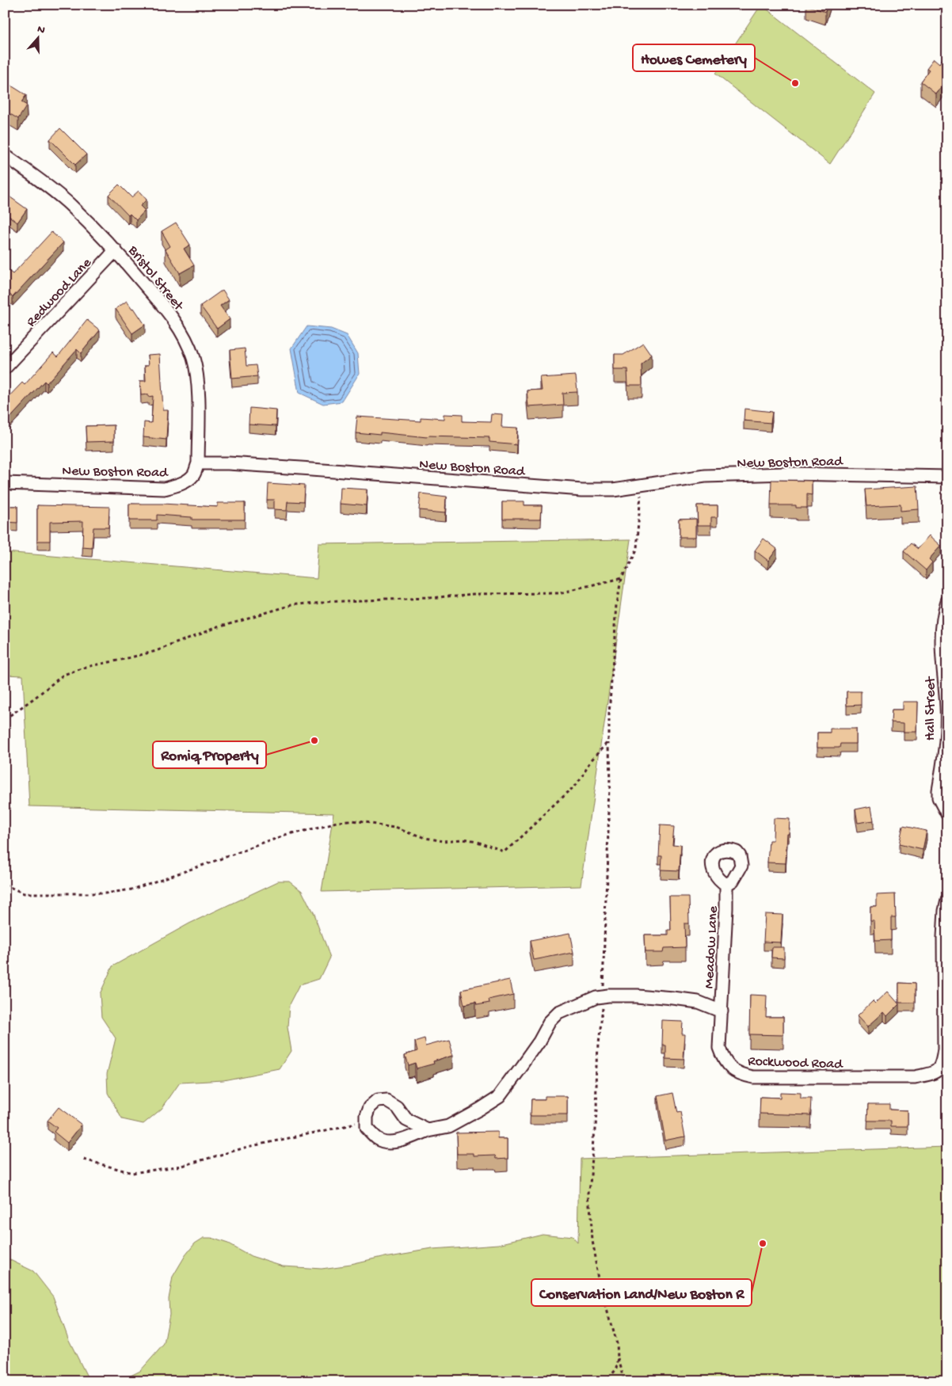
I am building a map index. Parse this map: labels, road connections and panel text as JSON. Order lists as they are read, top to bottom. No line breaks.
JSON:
{"streets":{"street":["Bristol Street","Redwood Lane","New Boston Road","Hall Street","Meadow Lane","Rockwood Road"]},"crossings":[["Bristol Street","Redwood Lane"],["Bristol Street","New Boston Road"],["Meadow Lane","Rockwood Road"]],"places":["Howes Cemetery","Romiq Property","Conservation Land/New Boston R"],"north":"top"}
